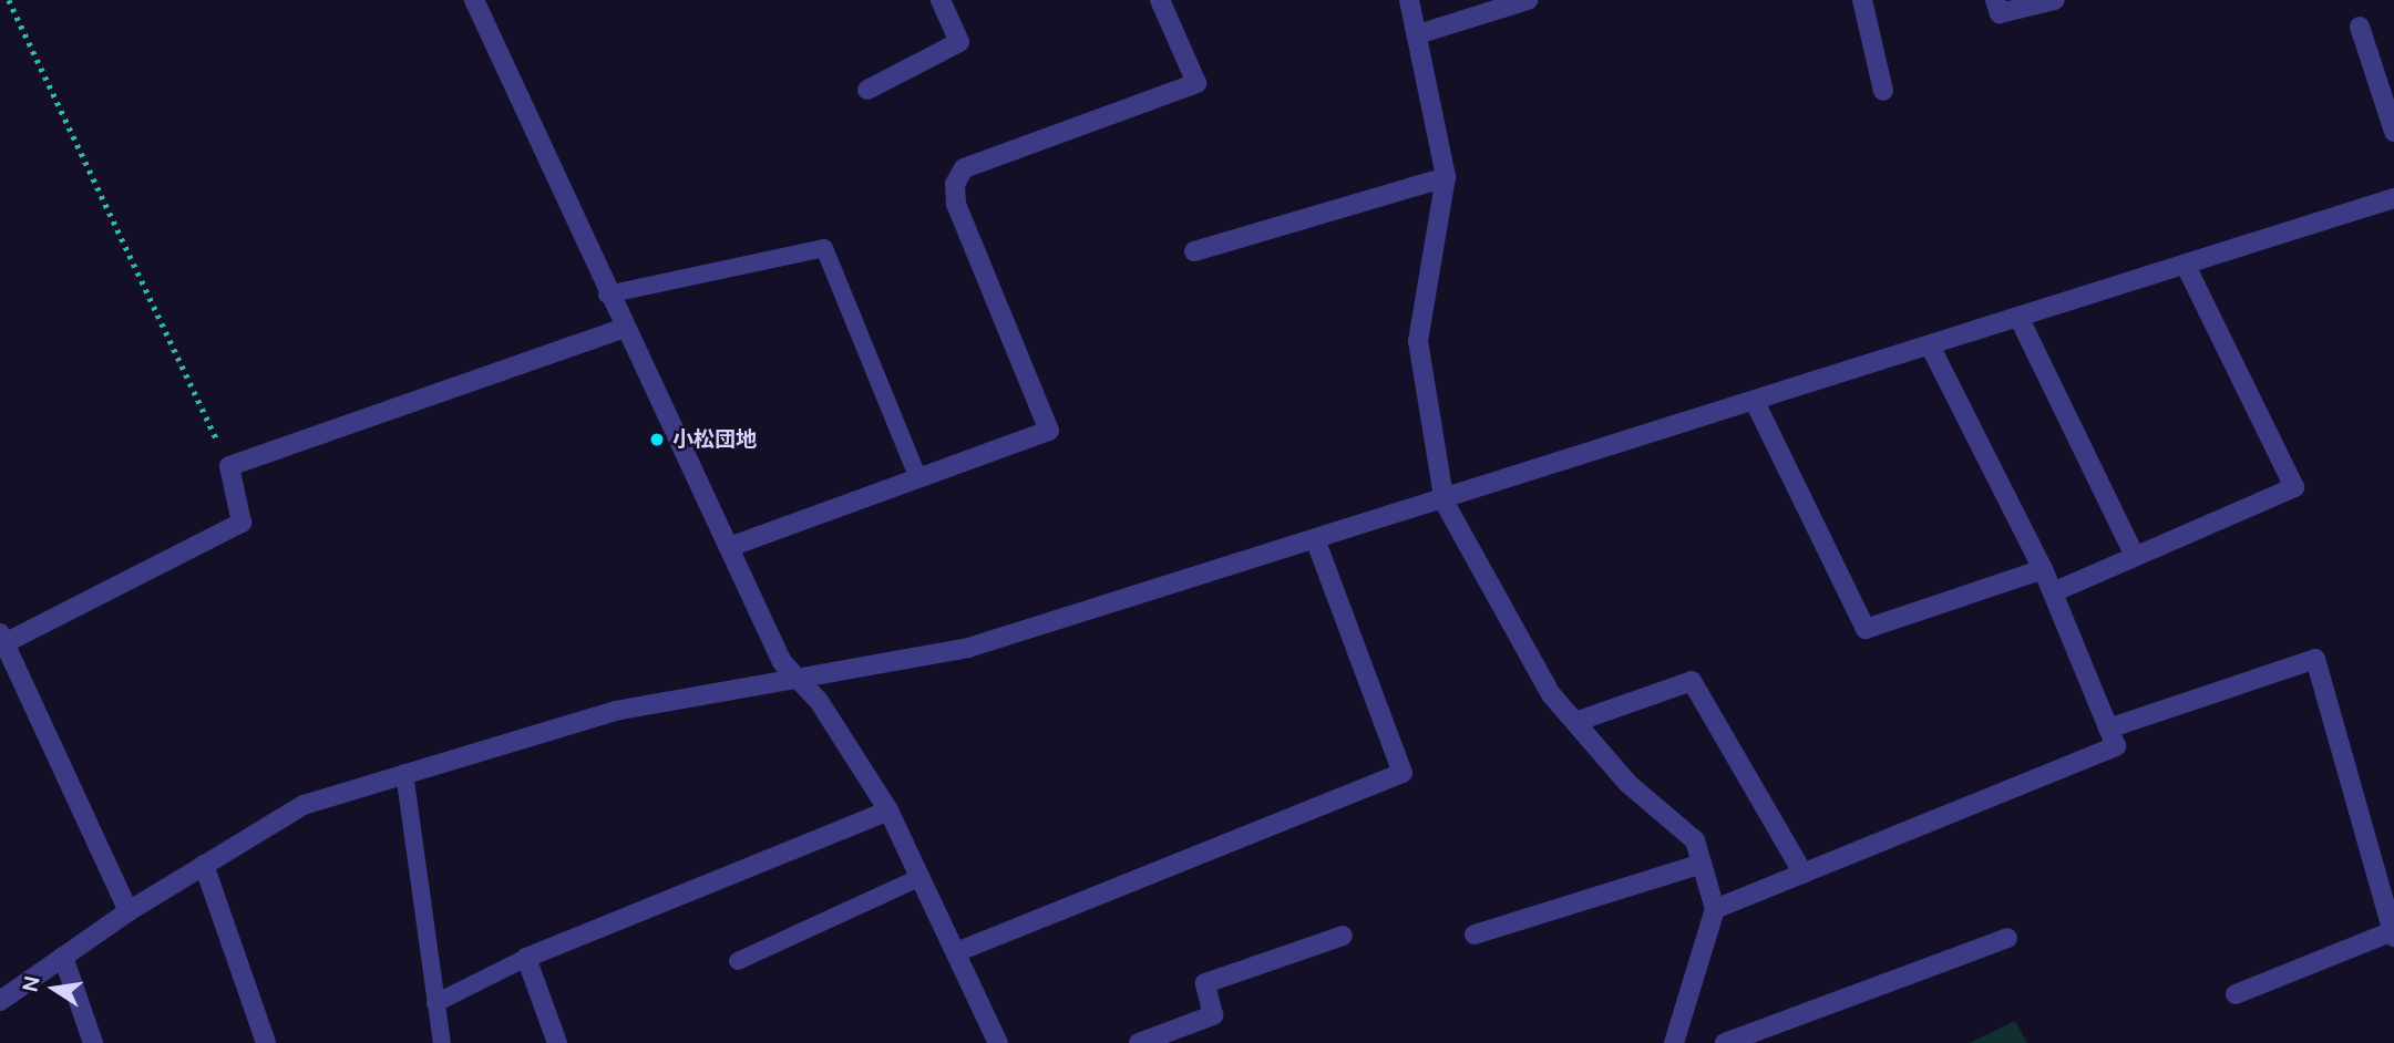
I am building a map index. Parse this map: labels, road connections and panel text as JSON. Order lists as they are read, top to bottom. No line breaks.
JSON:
{"places":["小松団地"],"north":"left"}
